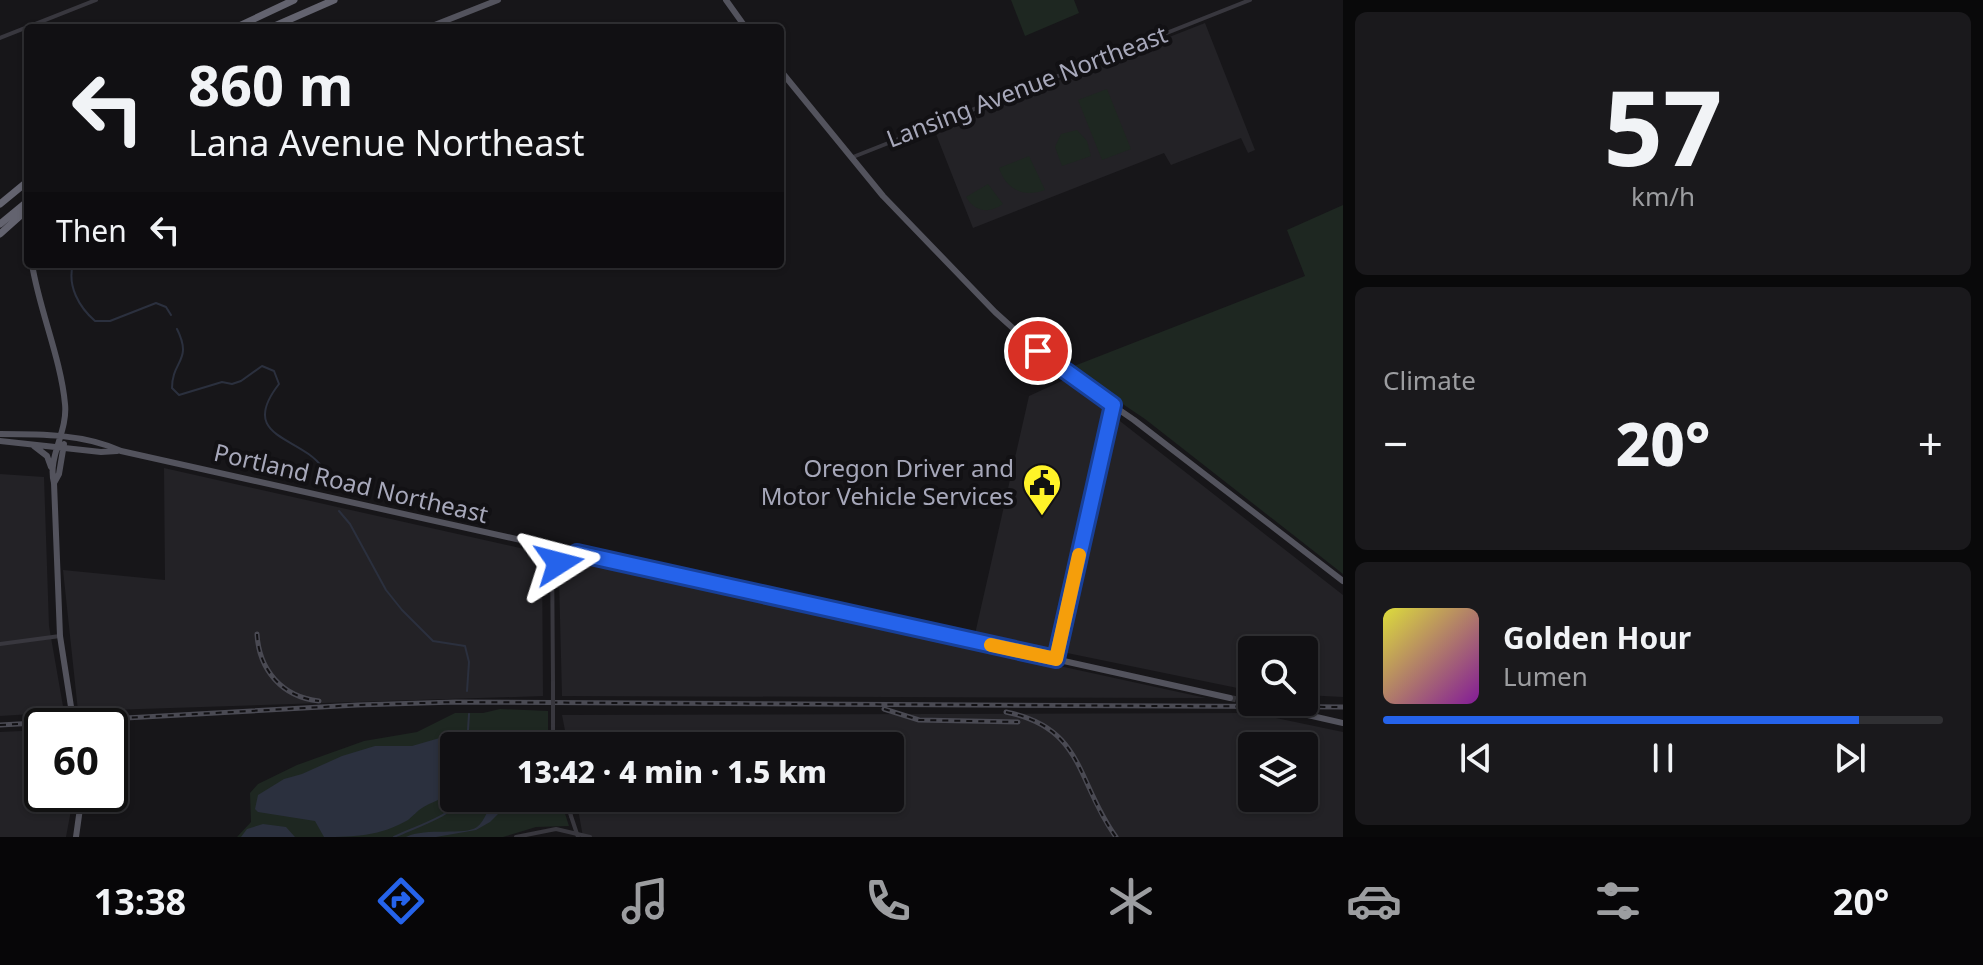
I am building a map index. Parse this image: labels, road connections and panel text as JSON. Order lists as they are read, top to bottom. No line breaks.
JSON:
{"streets":{"main road":["Portland Road Northeast"],"street":["Lansing Avenue Northeast"]},"places":{"public building":["Oregon Driver and Motor Vehicle Services"]},"page":{"tile":[["57","km/h"],"Climate"],"turn":["860 m","Lana Avenue Northeast"],"then":"Then","heat":["−","20°","+"],"song":["Golden Hour","Lumen"],"limit":"60","trip":"13:42 · 4 min · 1.5 km","tabs":["13:38","20°"]}}
